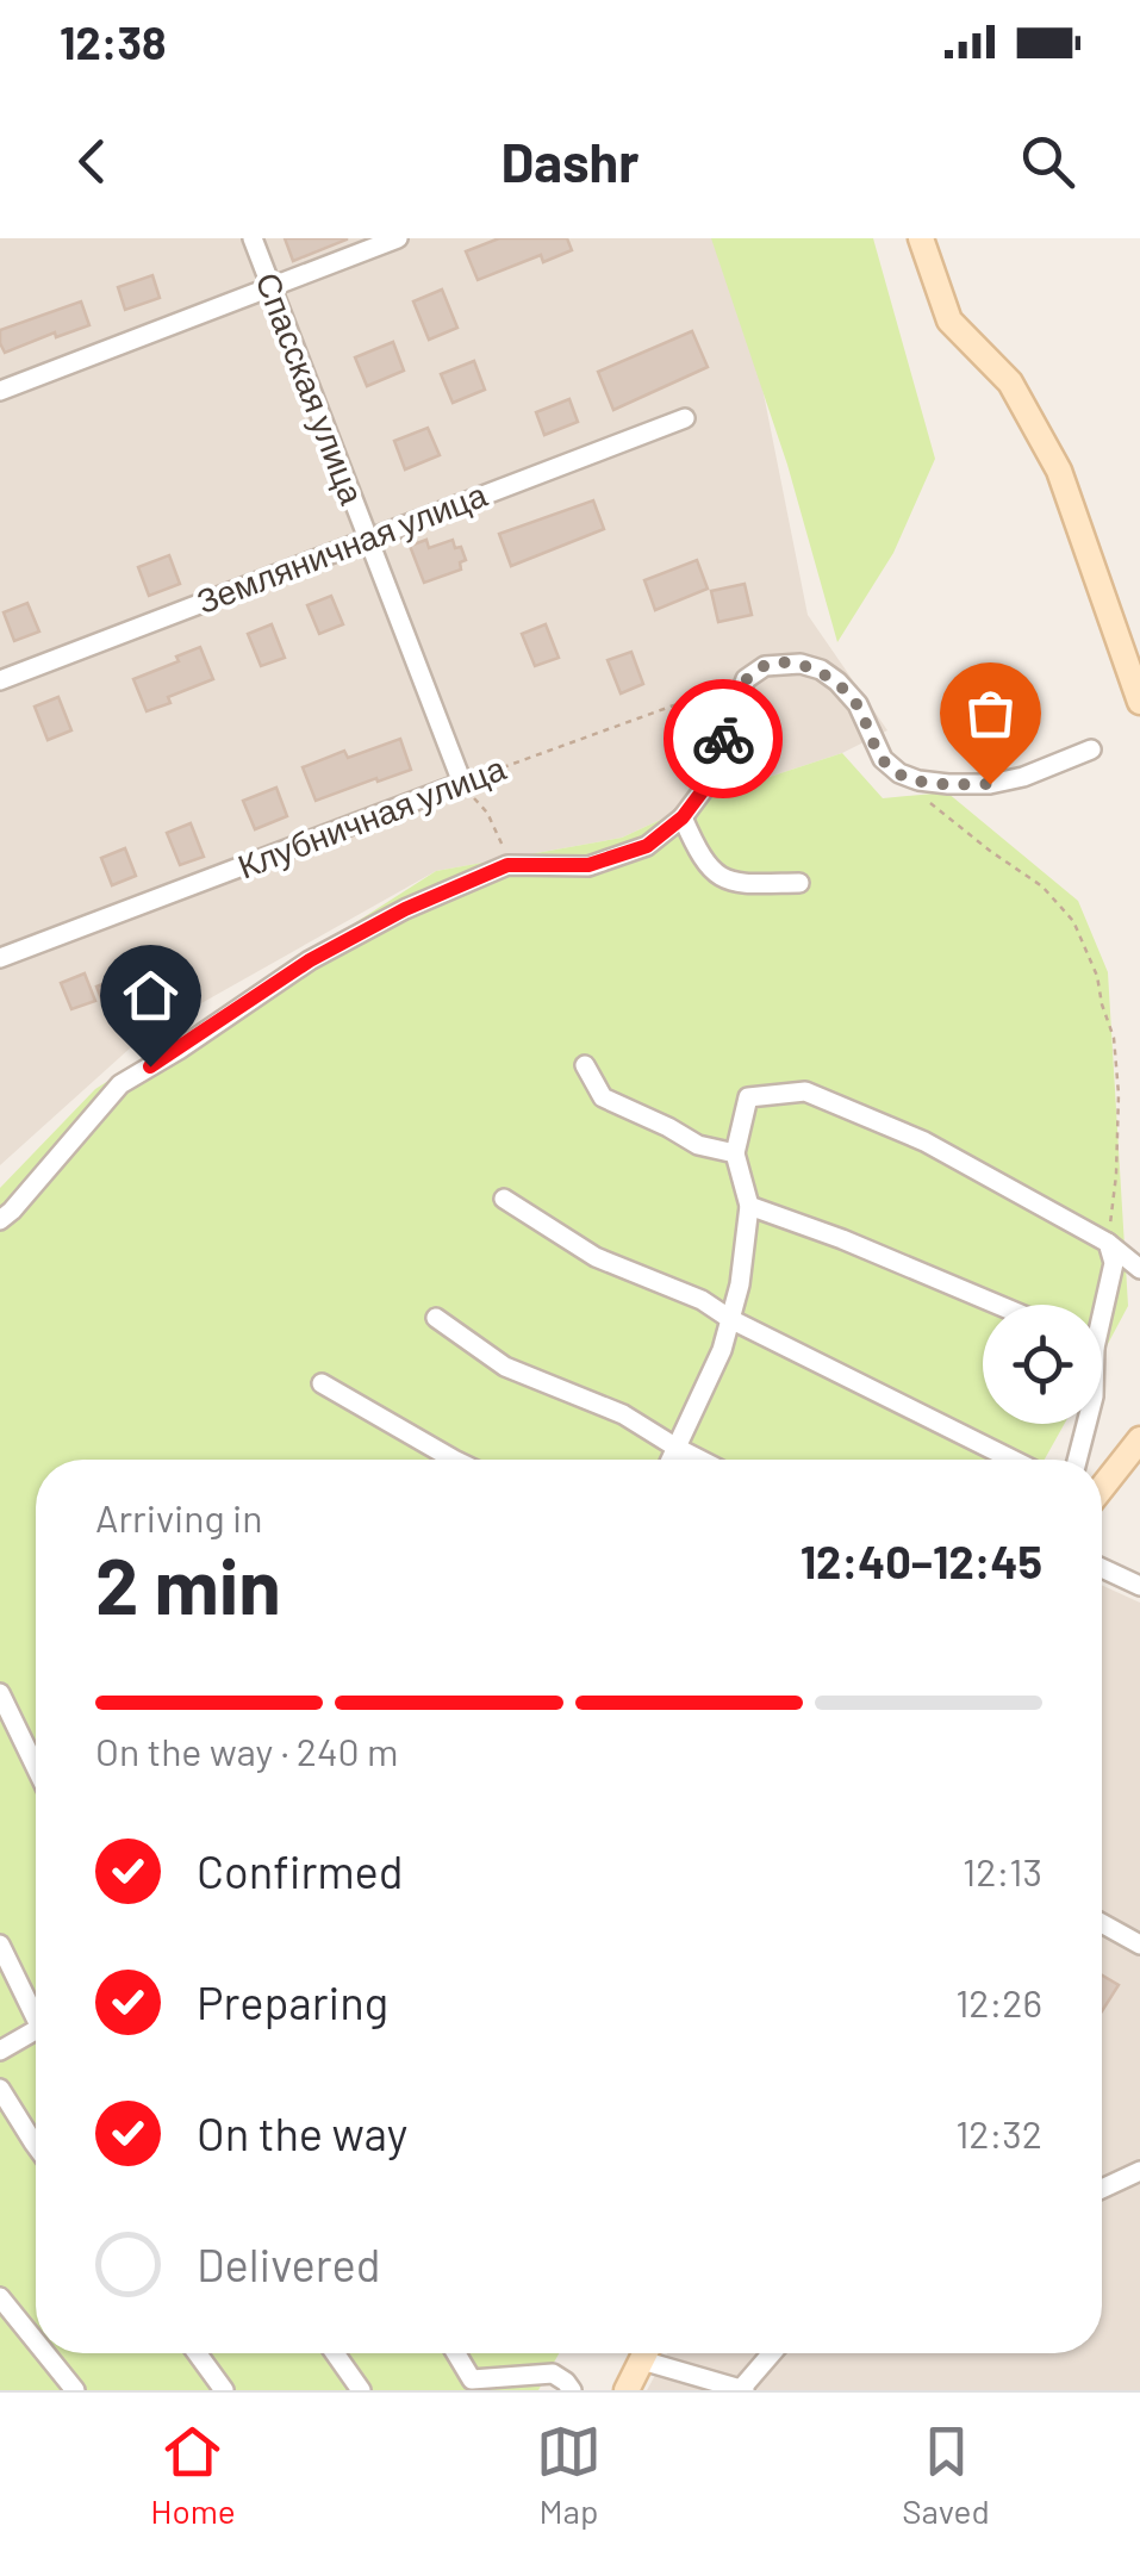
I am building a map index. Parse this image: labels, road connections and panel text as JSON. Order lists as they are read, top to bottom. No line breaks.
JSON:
{"streets":{"street":["Спасская улица","Земляничная улица","Клубничная улица"]},"crossings":[["Спасская улица","Земляничная улица"],["Спасская улица","Клубничная улица"]],"page":{"status":"12:38","header":"Dashr","heading":["2 min","Arriving in","12:40–12:45"],"bar":"On the way · 240 m","list":[["Confirmed","12:13"],["Preparing","12:26"],["On the way","12:32"],"Delivered"],"tabs":["Home","Map","Saved"]}}
